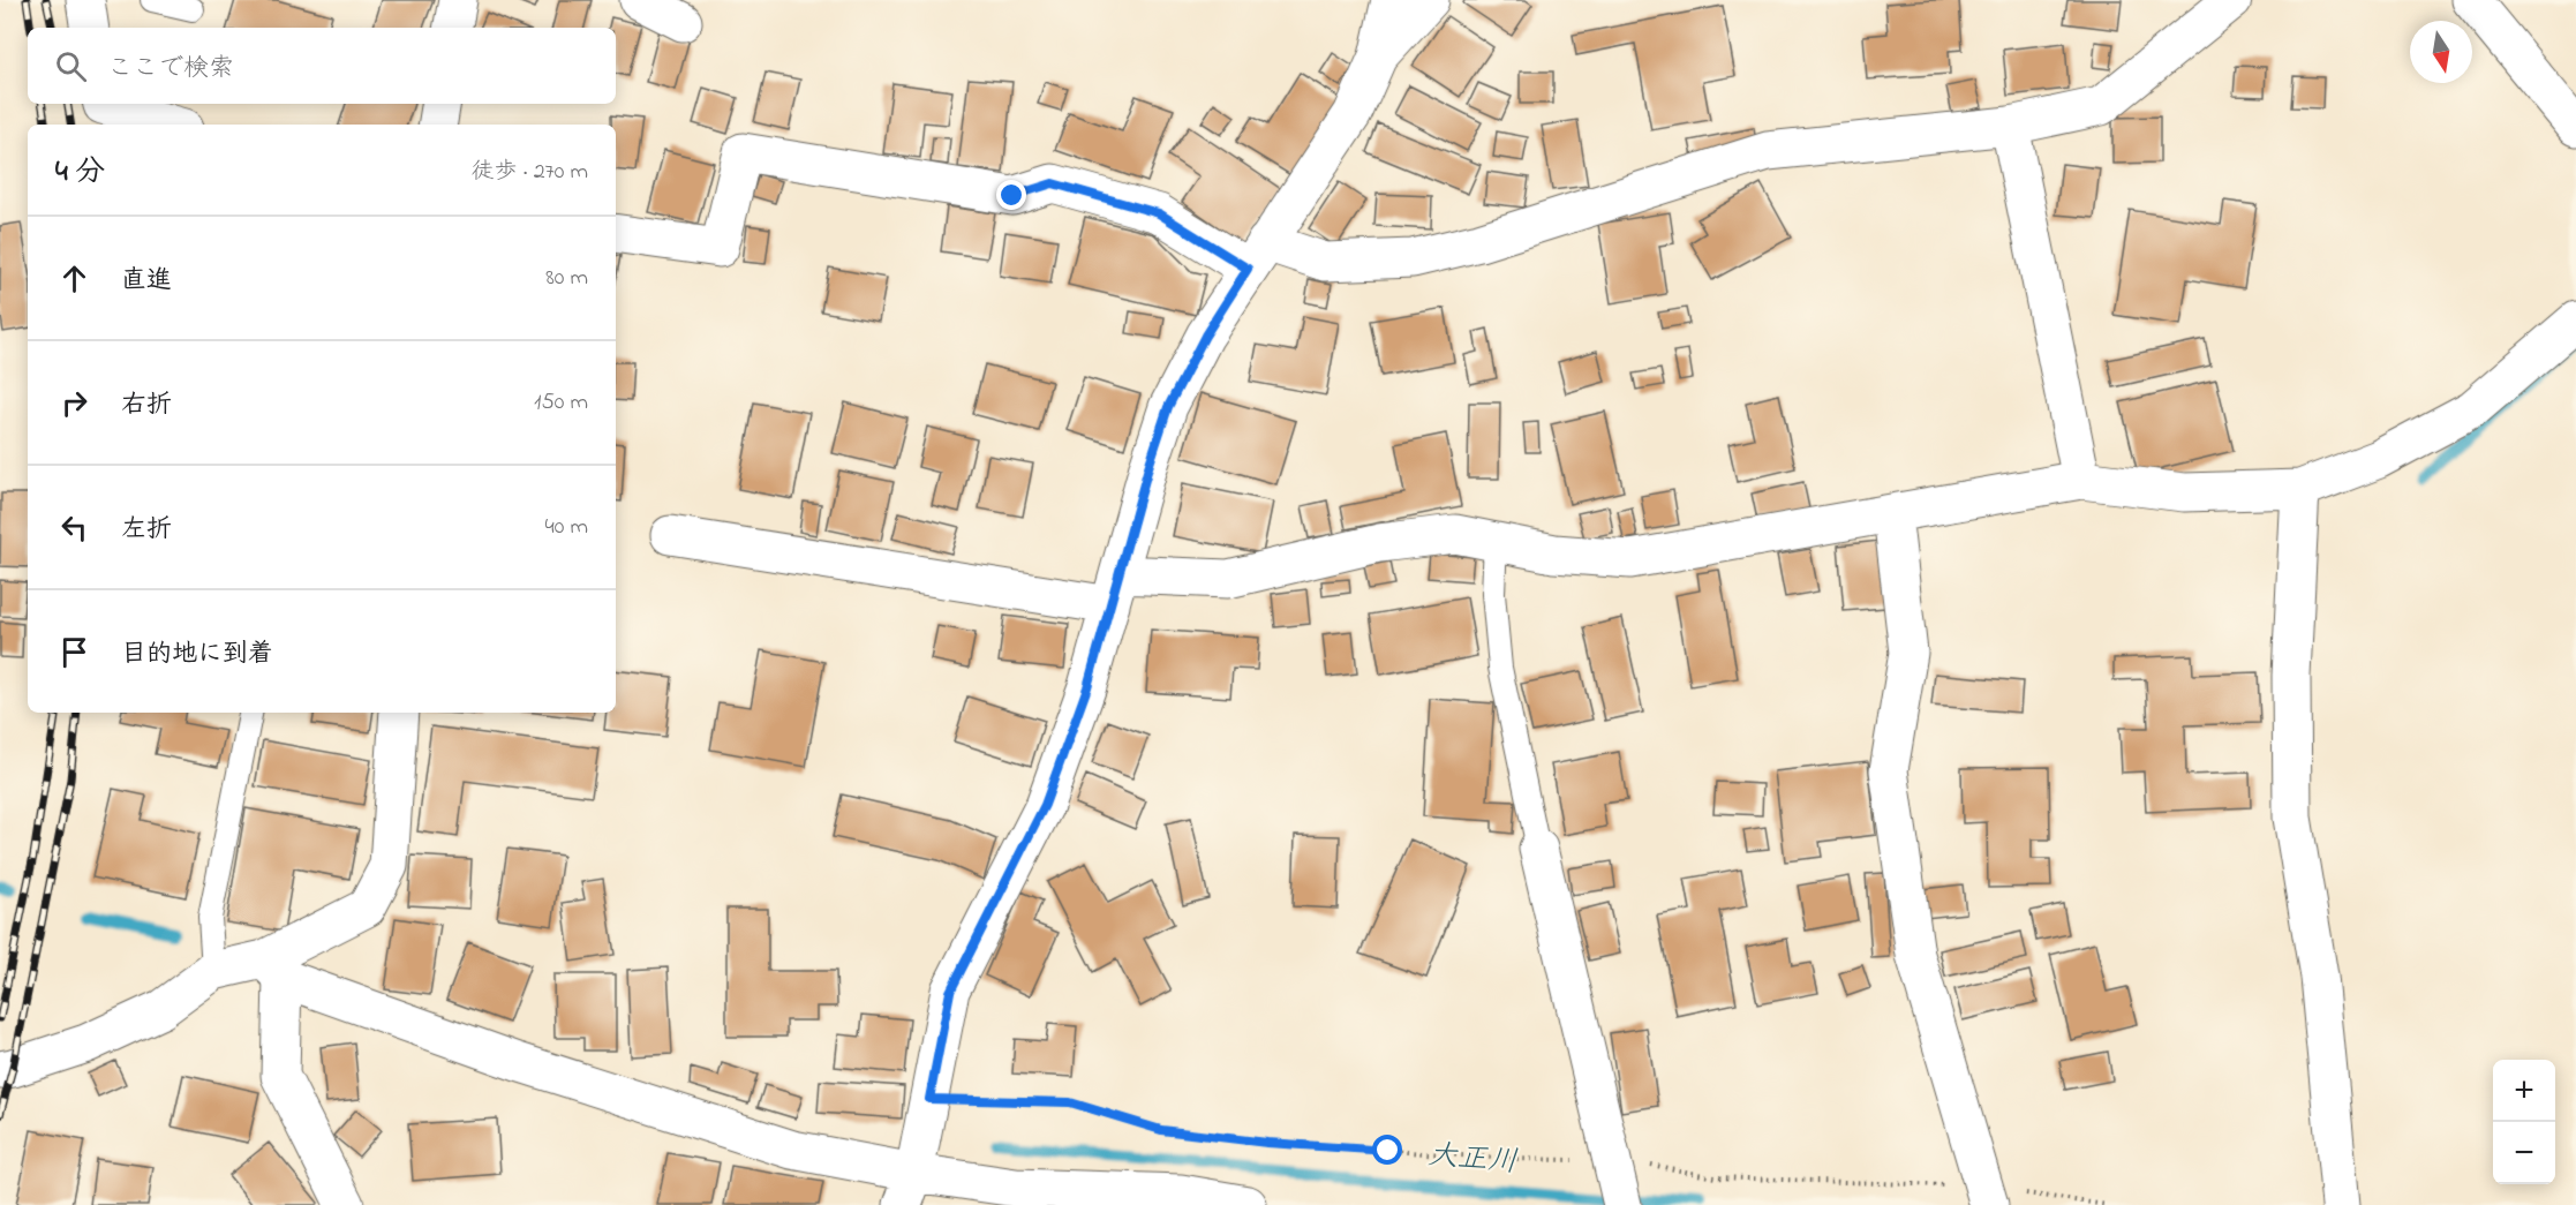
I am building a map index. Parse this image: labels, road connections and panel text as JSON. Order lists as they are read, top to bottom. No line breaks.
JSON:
{"water":["大正川"],"north":"bottom","page":{"search":"ここで検索","heading":["4 分","徒歩 · 270 m"],"list":[["直進","80 m"],["右折","150 m"],["左折","40 m"],"目的地に到着"],"map_buttons":["+","−"]}}
